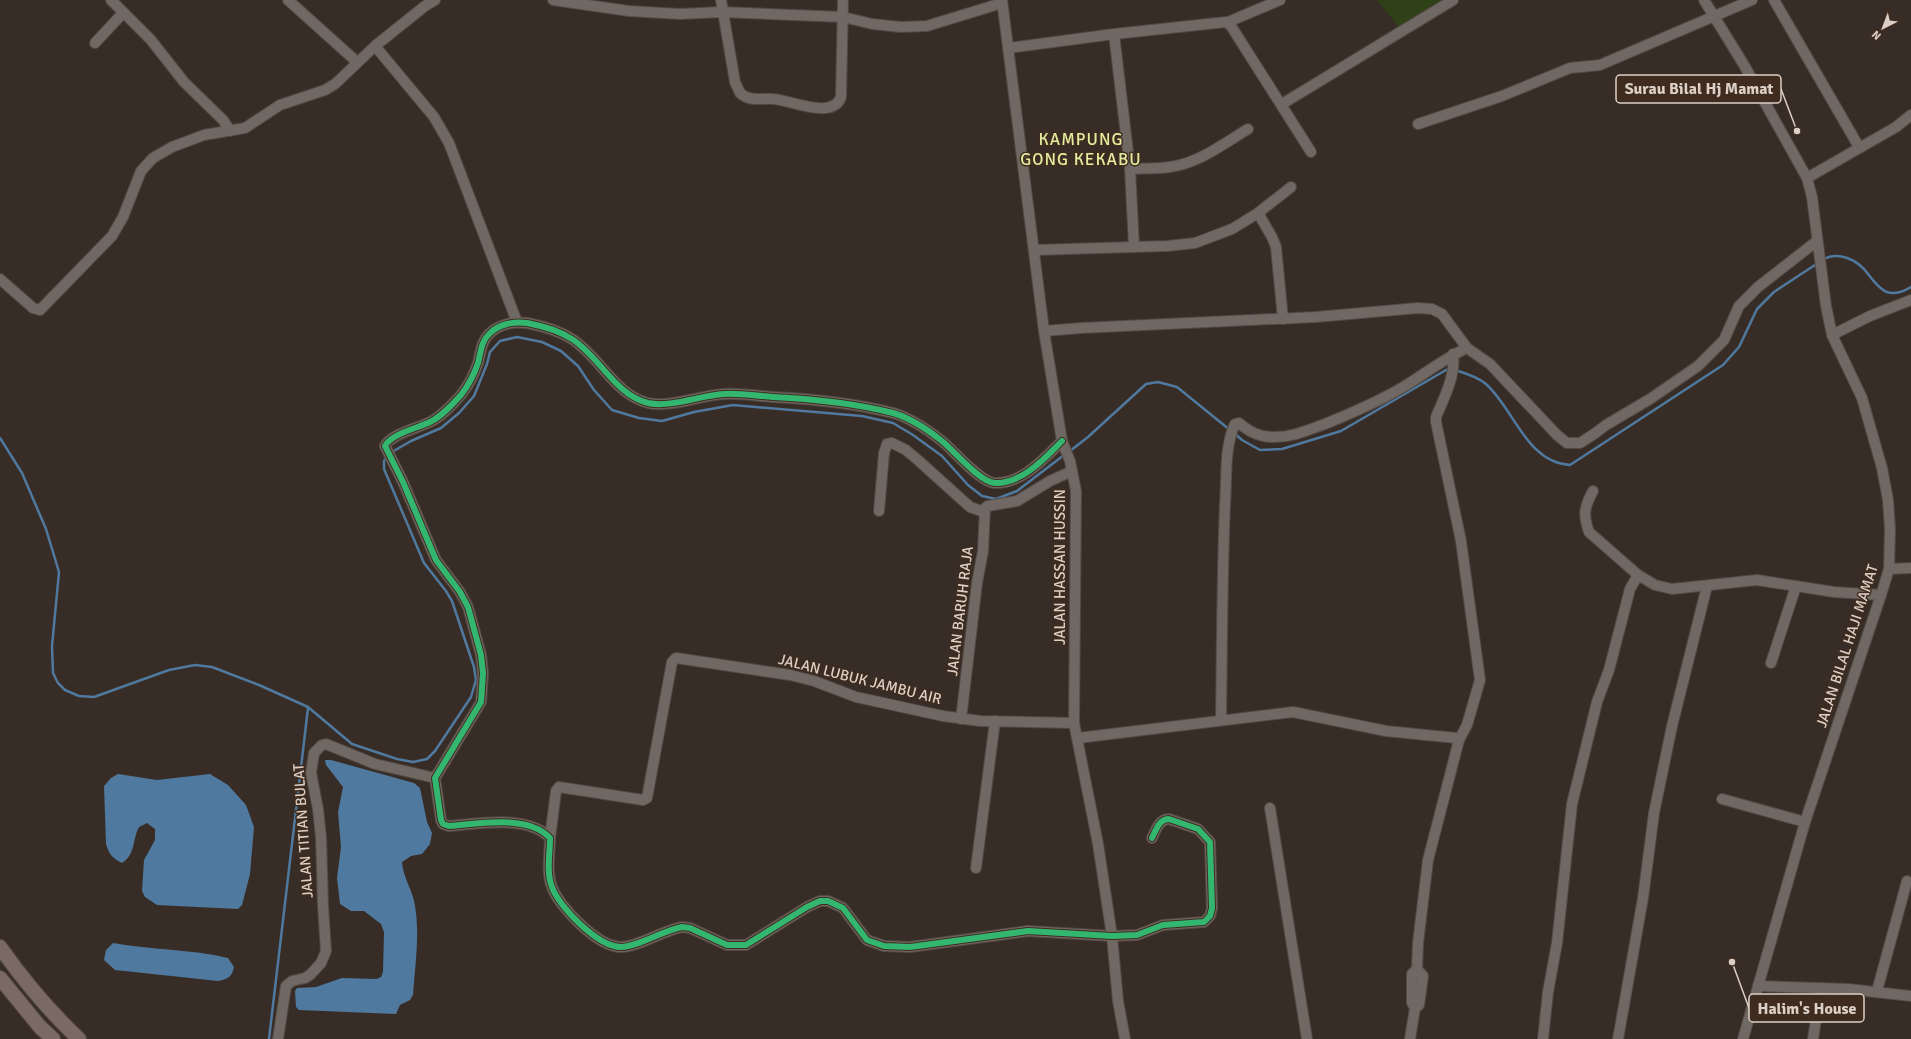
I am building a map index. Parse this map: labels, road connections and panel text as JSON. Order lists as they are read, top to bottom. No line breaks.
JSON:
{"streets":{"street":["JALAN HASSAN HUSSIN","JALAN BARUH RAJA","JALAN BILAL HAJI MAMAT","JALAN LUBUK JAMBU AIR","JALAN TITIAN BULAT"]},"crossings":[["JALAN HASSAN HUSSIN","JALAN LUBUK JAMBU AIR"],["JALAN BARUH RAJA","JALAN LUBUK JAMBU AIR"]],"districts":["KAMPUNG GONG KEKABU"],"places":["Surau Bilal Hj Mamat","Halim's House"],"north":"bottom left"}
